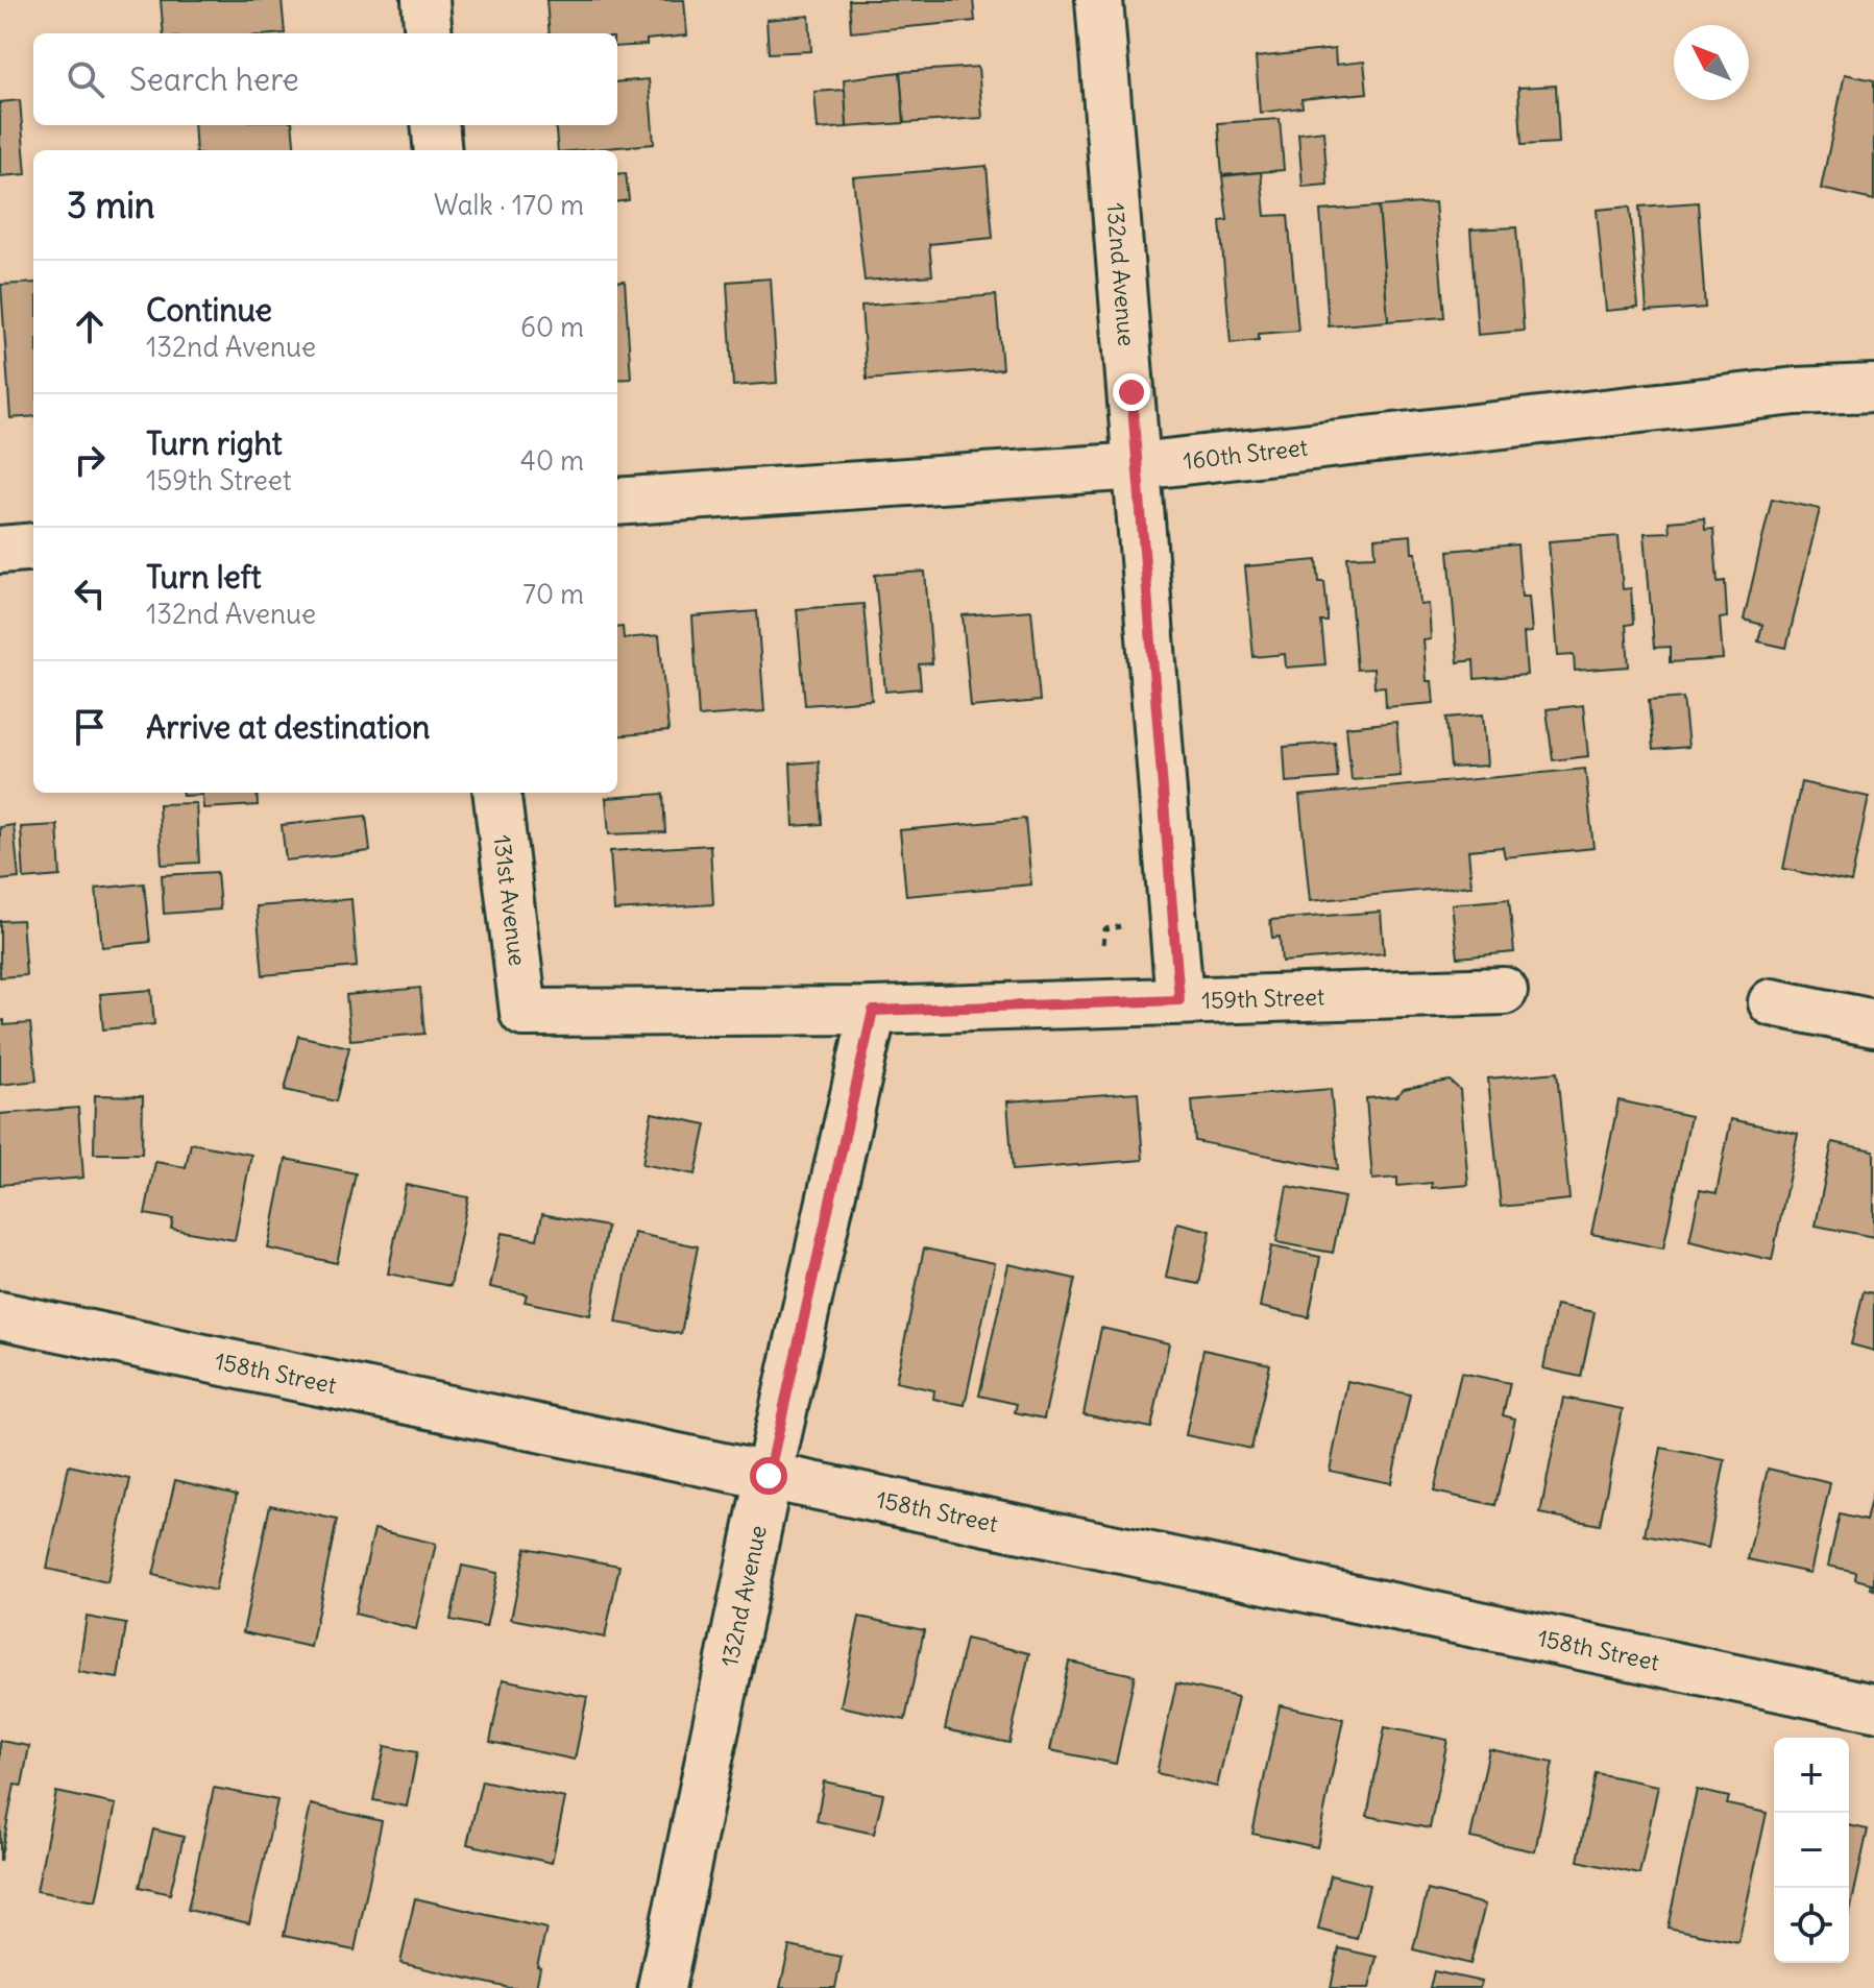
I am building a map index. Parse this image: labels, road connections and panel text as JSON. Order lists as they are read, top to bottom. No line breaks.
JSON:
{"streets":{"street":["132nd Avenue","160th Street","131st Avenue","159th Street","158th Street"]},"crossings":[["132nd Avenue","160th Street"],["132nd Avenue","159th Street"],["132nd Avenue","158th Street"],["131st Avenue","159th Street"]],"north":"top left","page":{"search":"Search here","heading":["3 min","Walk · 170 m"],"list":[["Continue","132nd Avenue","60 m"],["Turn right","159th Street","40 m"],["Turn left","132nd Avenue","70 m"],"Arrive at destination"],"map_buttons":["+","−"]}}
